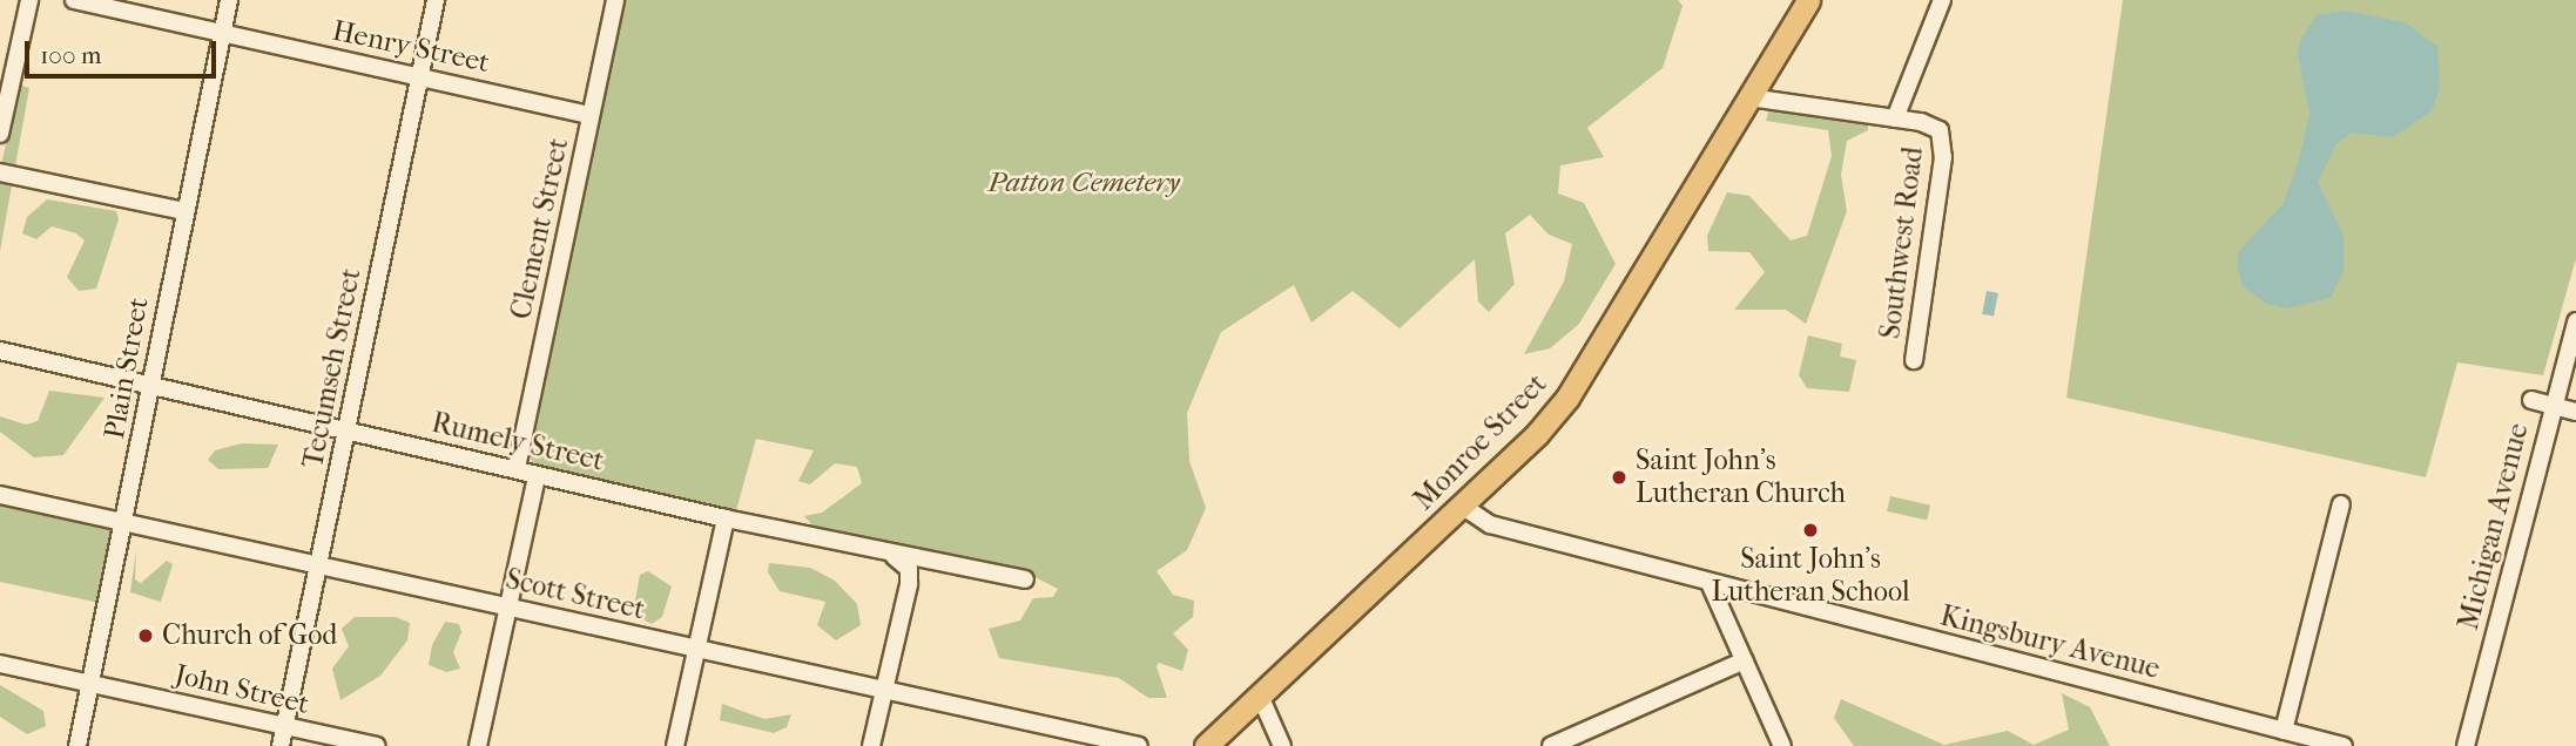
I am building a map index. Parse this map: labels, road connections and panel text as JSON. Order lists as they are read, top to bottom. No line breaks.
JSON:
{"streets":{"main road":["Monroe Street"],"street":["Henry Street","Clement Street","Southwest Road","Plain Street","Tecumseh Street","Rumely Street","Michigan Avenue","Scott Street","Kingsbury Avenue","John Street"]},"crossings":[["Henry Street","Clement Street"],["Henry Street","Plain Street"],["Henry Street","Tecumseh Street"],["Clement Street","Rumely Street"],["Southwest Road","Monroe Street"],["Plain Street","Rumely Street"],["Plain Street","Scott Street"],["Plain Street","John Street"],["Tecumseh Street","Rumely Street"],["Tecumseh Street","Scott Street"],["Tecumseh Street","John Street"],["Monroe Street","Kingsbury Avenue"]],"parks":["Patton Cemetery"],"places":["Saint John's Lutheran Church","Saint John's Lutheran School","Church of God"],"scale_bar":"100 m"}
